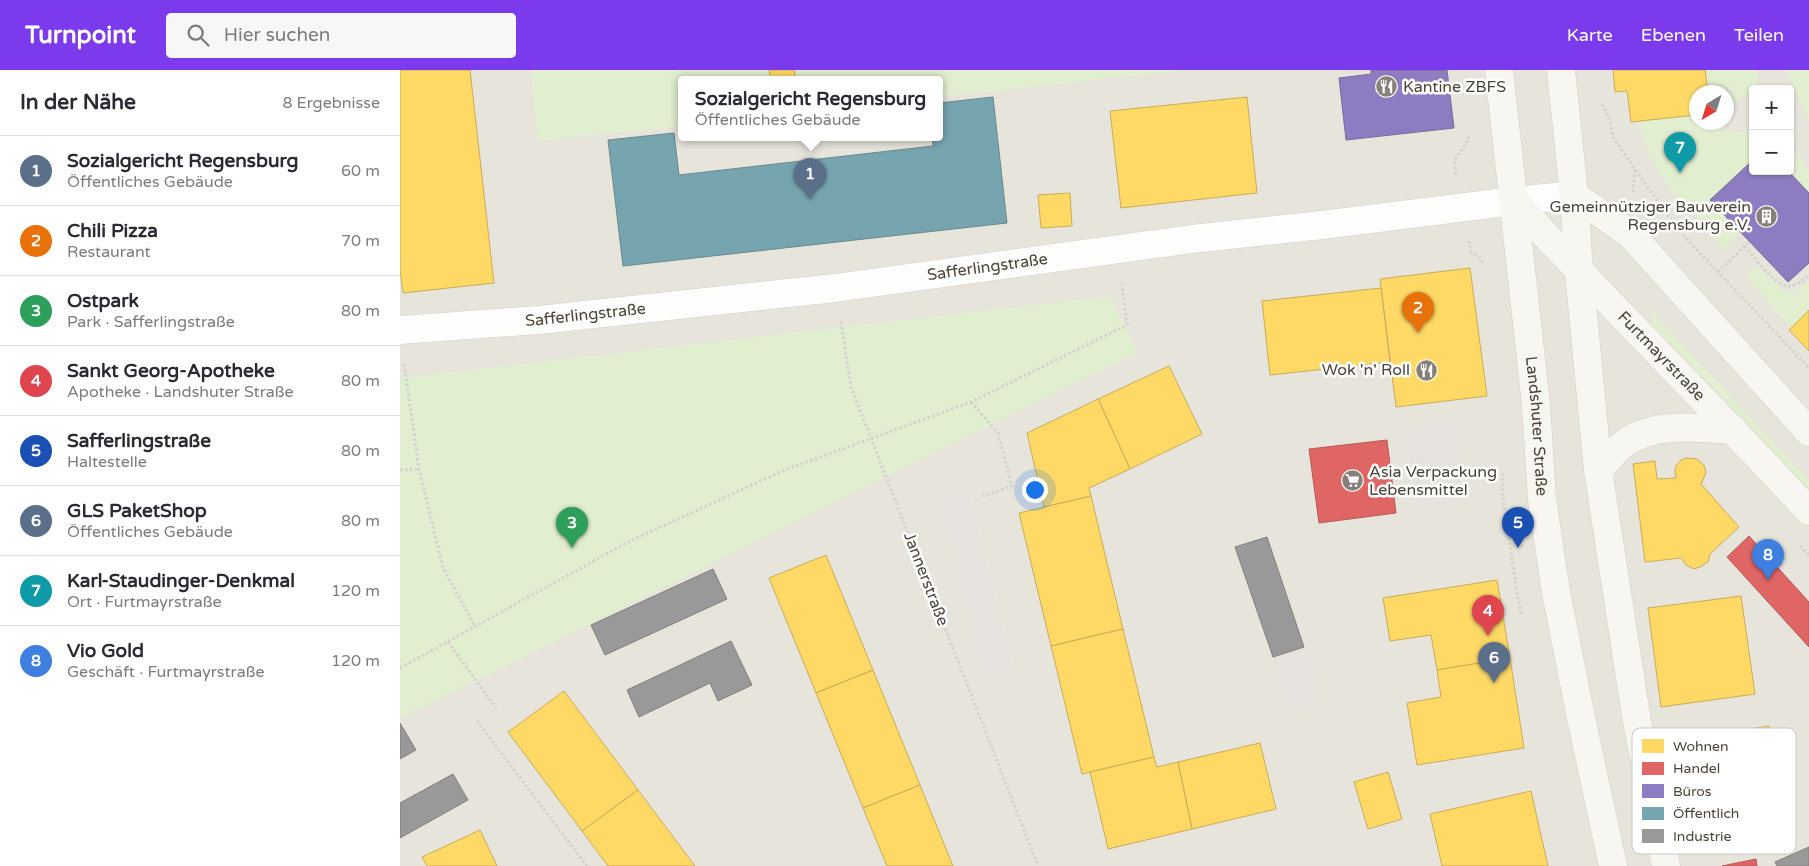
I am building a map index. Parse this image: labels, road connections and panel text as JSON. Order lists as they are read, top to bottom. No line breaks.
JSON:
{"streets":{"main road":["Furtmayrstraße","Landshuter Straße"],"street":["Safferlingstraße"],"path":["Jannerstraße"]},"crossings":[["Safferlingstraße","Furtmayrstraße"],["Safferlingstraße","Landshuter Straße"],["Safferlingstraße","Jannerstraße"],["Furtmayrstraße","Landshuter Straße"]],"places":{"restaurant":["Kantine ZBFS","Wok 'n' Roll"],"building":["Gemeinnütziger Bauverein Regensburg e.V."],"supermarket":["Asia Verpackung Lebensmittel"]},"legend":["Wohnen","Handel","Büros","Öffentlich","Industrie"],"north":"bottom left","page":{"header":"Turnpoint","search":"Hier suchen","nav":["Karte","Ebenen","Teilen"],"heading":["In der Nähe","8 Ergebnisse"],"popup":["Sozialgericht Regensburg","Öffentliches Gebäude"],"map_buttons":["+","−"],"pins":["7","1","2","3","5","8","4","6"],"list":[{"mark":"1","name":"Sozialgericht Regensburg","note":"Öffentliches Gebäude","value":"60 m"},{"mark":"2","name":"Chili Pizza","note":"Restaurant","value":"70 m"},{"mark":"3","name":"Ostpark","note":"Park · Safferlingstraße","value":"80 m"},{"mark":"4","name":"Sankt Georg-Apotheke","note":"Apotheke · Landshuter Straße","value":"80 m"},{"mark":"5","name":"Safferlingstraße","note":"Haltestelle","value":"80 m"},{"mark":"6","name":"GLS PaketShop","note":"Öffentliches Gebäude","value":"80 m"},{"mark":"7","name":"Karl-Staudinger-Denkmal","note":"Ort · Furtmayrstraße","value":"120 m"},{"mark":"8","name":"Vio Gold","note":"Geschäft · Furtmayrstraße","value":"120 m"}]}}
